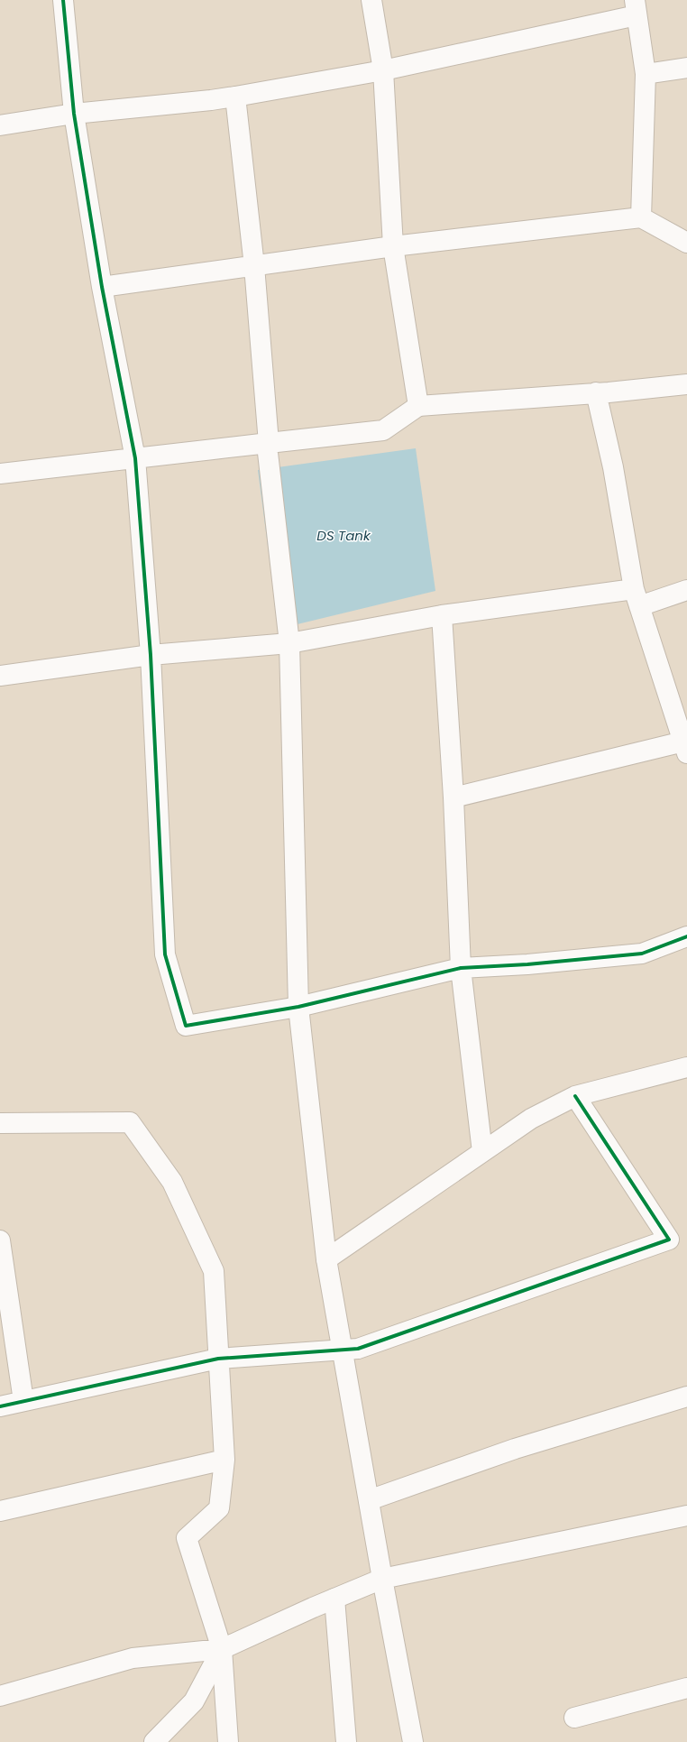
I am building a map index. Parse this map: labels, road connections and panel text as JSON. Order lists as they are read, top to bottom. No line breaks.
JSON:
{"water":["DS Tank"]}
